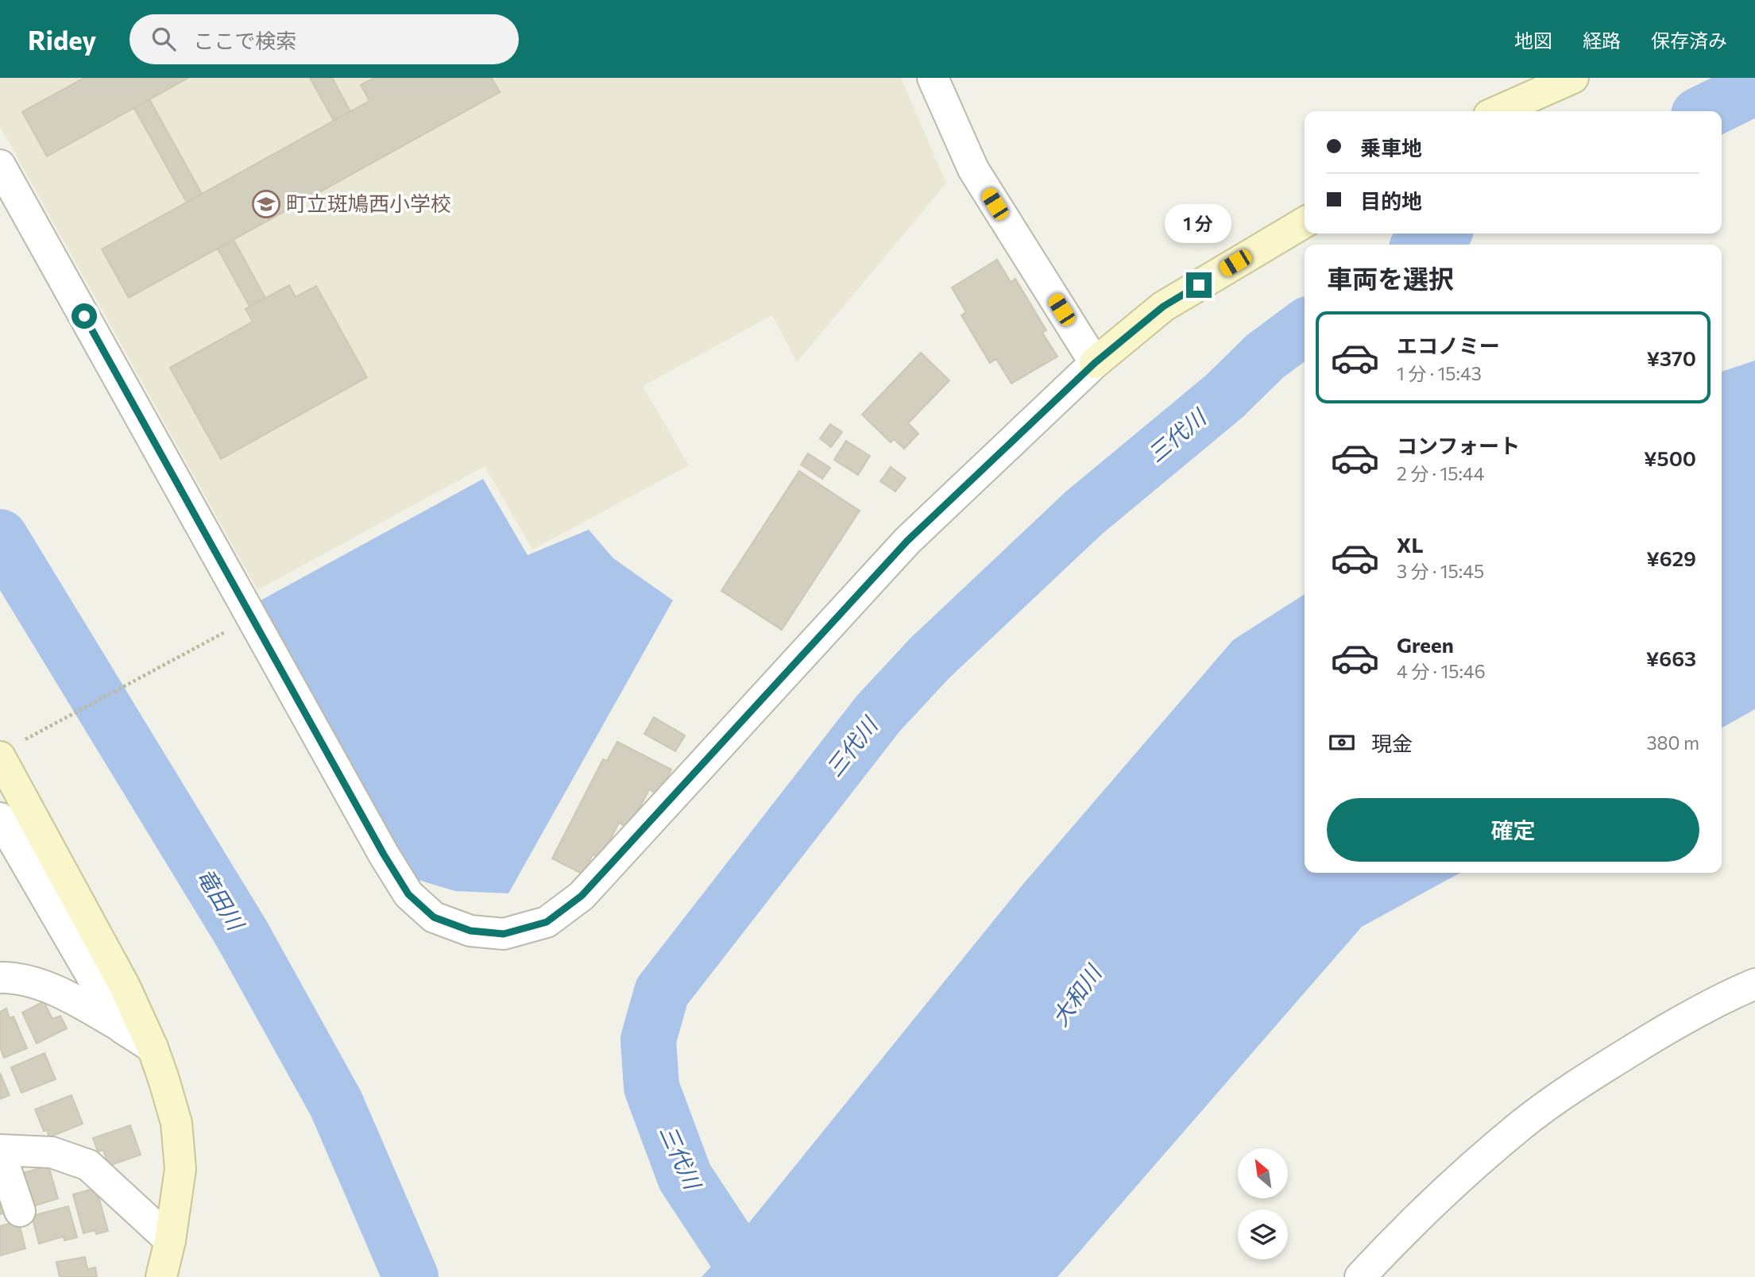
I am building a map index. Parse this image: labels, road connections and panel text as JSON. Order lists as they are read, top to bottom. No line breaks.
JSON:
{"water":["三代川","竜田川","大和川"],"places":{"school or university":["町立斑鳩西小学校"]},"north":"top left","page":{"header":"Ridey","search":"ここで検索","nav":["地図","経路","保存済み"],"banner":["乗車地","目的地"],"bubble":"1 分","heading":"車両を選択","list":[{"name":"エコノミー","note":"1 分 · 15:43","value":"¥370"},{"name":"コンフォート","note":"2 分 · 15:44","value":"¥500"},{"name":"XL","note":"3 分 · 15:45","value":"¥629"},{"name":"Green","note":"4 分 · 15:46","value":"¥663"}],"pay":["現金","380 m"],"buttons":"確定"}}
